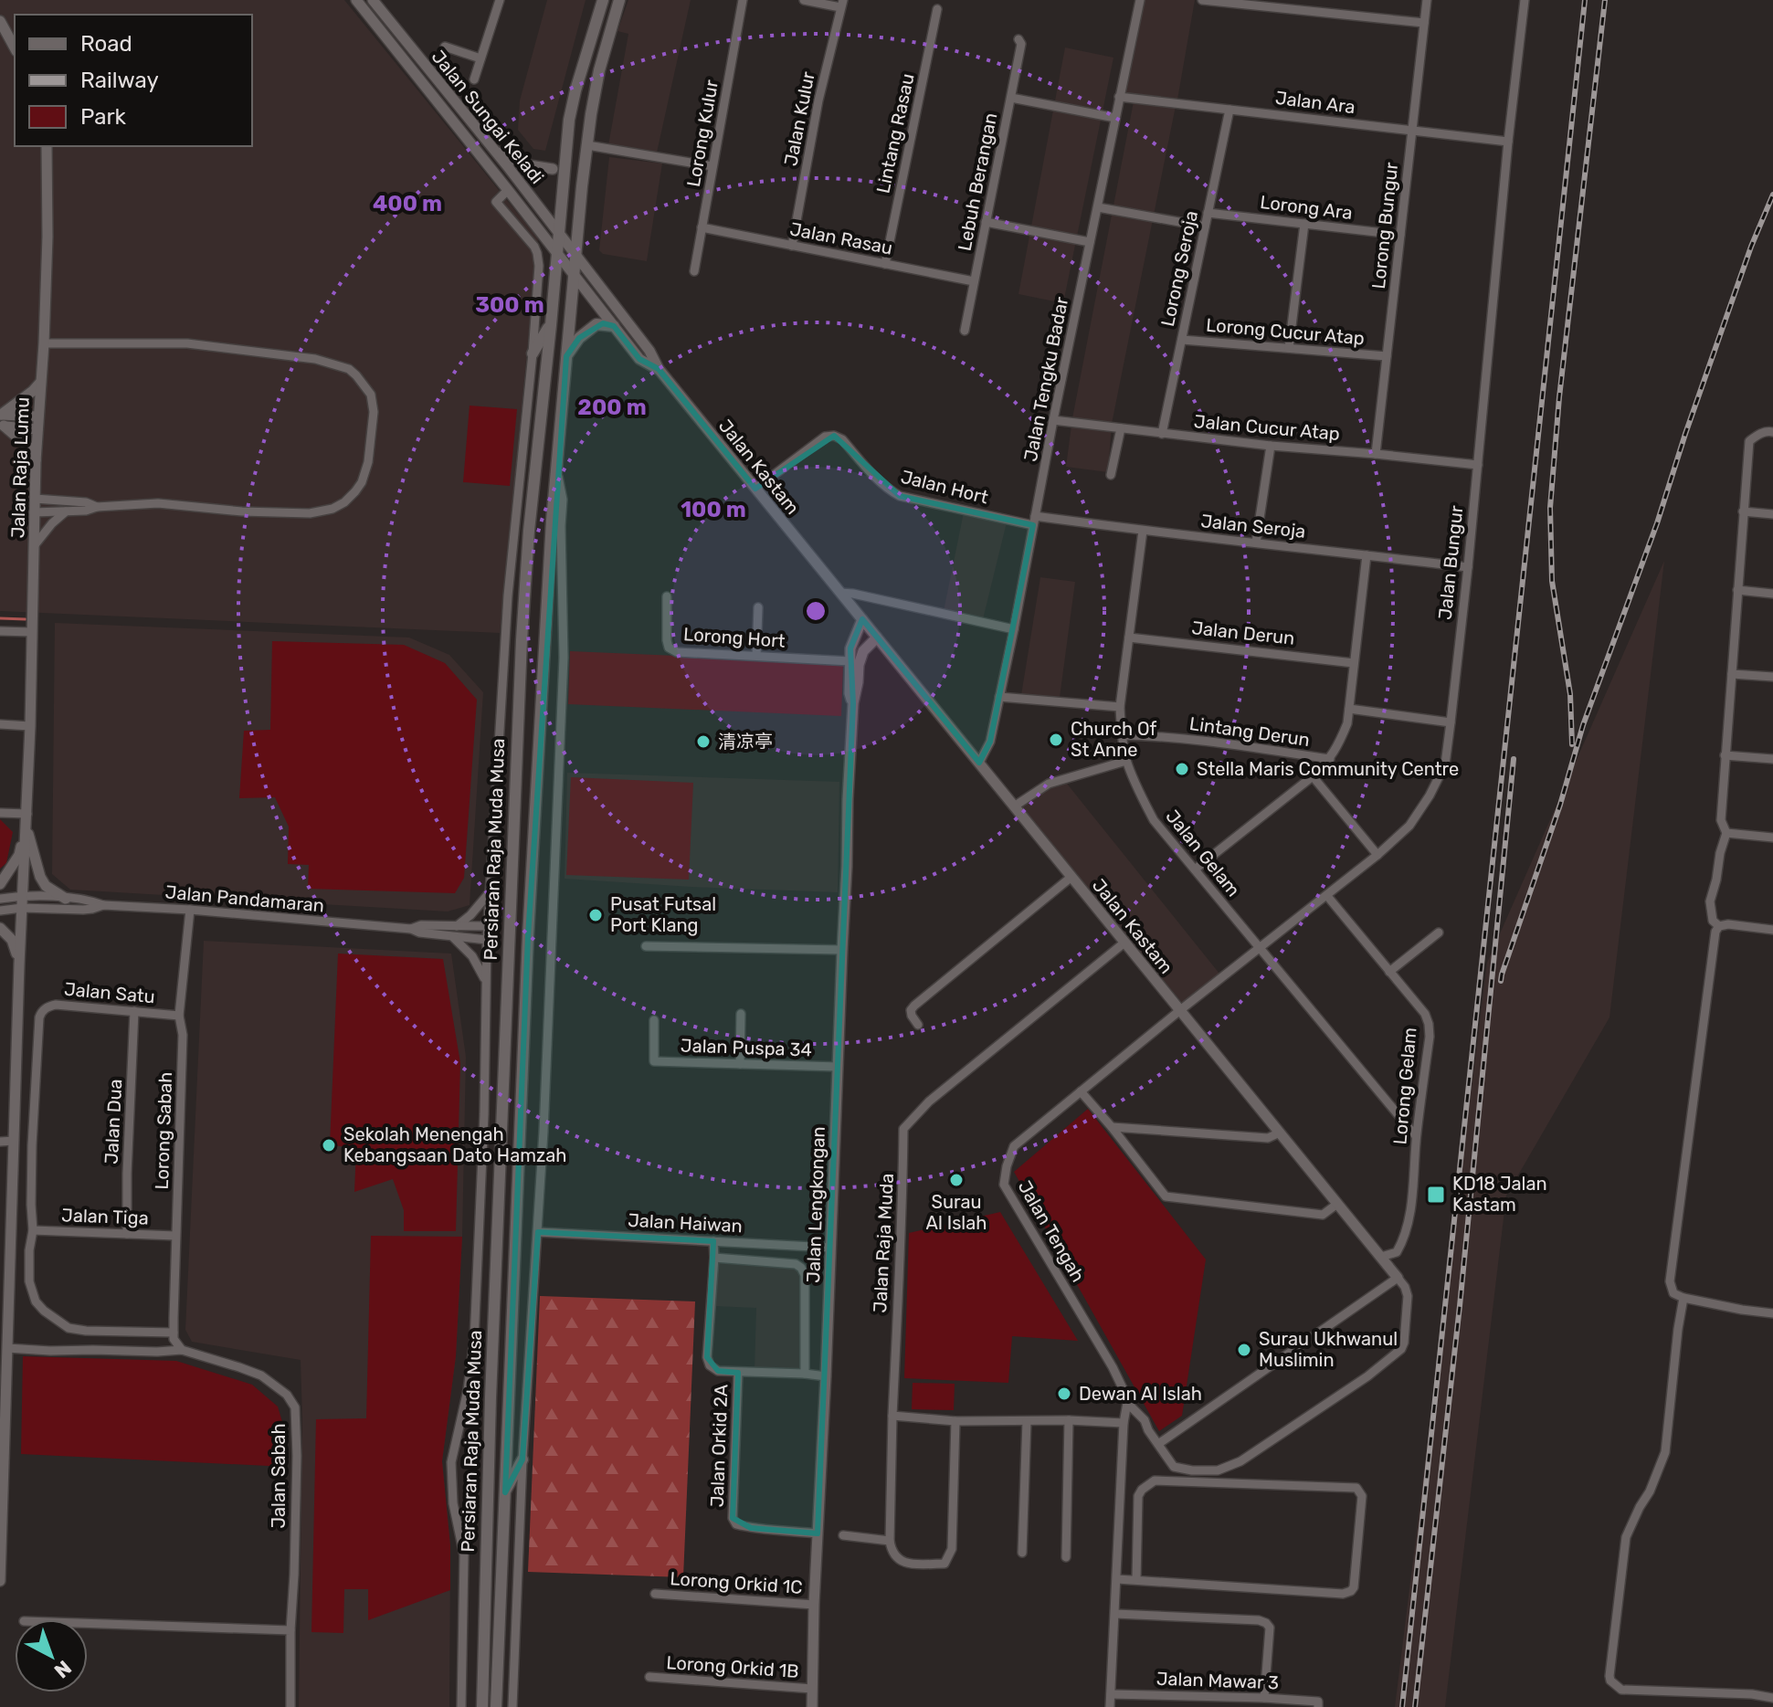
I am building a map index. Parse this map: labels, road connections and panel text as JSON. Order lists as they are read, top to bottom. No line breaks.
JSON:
{"streets":{"main road":["Persiaran Raja Muda Musa"],"street":["Jalan Ara","Jalan Sungai Keladi","Jalan Kulur","Lorong Kulur","Lintang Rasau","Lebuh Berangan","Lorong Ara","Lorong Bungur","Jalan Rasau","Lorong Seroja","Lorong Cucur Atap","Jalan Tengku Badar","Jalan Cucur Atap","Jalan Kastam","Jalan Raja Lumu","Jalan Hort","Jalan Seroja","Jalan Bungur","Jalan Derun","Lorong Hort","Lintang Derun","Jalan Gelam","Jalan Pandamaran","Jalan Satu","Jalan Puspa 34","Lorong Gelam","Jalan Dua","Lorong Sabah","Jalan Lengkongan","Jalan Tiga","Jalan Haiwan","Jalan Tengah","Jalan Raja Muda","Jalan Orkid 2A","Jalan Sabah","Lorong Orkid 1C","Lorong Orkid 1B","Jalan Mawar 3"]},"crossings":[["Jalan Ara","Lorong Bungur"],["Jalan Ara","Lorong Seroja"],["Jalan Ara","Jalan Tengku Badar"],["Jalan Ara","Jalan Bungur"],["Jalan Sungai Keladi","Jalan Kastam"],["Jalan Sungai Keladi","Persiaran Raja Muda Musa"],["Jalan Kulur","Jalan Rasau"],["Lorong Kulur","Jalan Rasau"],["Lintang Rasau","Jalan Rasau"],["Lebuh Berangan","Jalan Rasau"],["Lorong Ara","Lorong Bungur"],["Lorong Ara","Lorong Seroja"],["Lorong Bungur","Lorong Cucur Atap"],["Lorong Bungur","Jalan Cucur Atap"],["Lorong Seroja","Lorong Cucur Atap"],["Lorong Seroja","Jalan Cucur Atap"],["Jalan Tengku Badar","Jalan Cucur Atap"],["Jalan Tengku Badar","Jalan Kastam"],["Jalan Tengku Badar","Jalan Hort"],["Jalan Tengku Badar","Jalan Seroja"],["Jalan Cucur Atap","Jalan Bungur"],["Jalan Kastam","Jalan Hort"],["Jalan Kastam","Jalan Bungur"],["Jalan Kastam","Persiaran Raja Muda Musa"],["Jalan Kastam","Lorong Gelam"],["Jalan Kastam","Jalan Lengkongan"],["Jalan Kastam","Jalan Tengah"],["Jalan Kastam","Jalan Raja Muda"],["Jalan Raja Lumu","Jalan Pandamaran"],["Jalan Raja Lumu","Jalan Sabah"],["Jalan Hort","Jalan Seroja"],["Jalan Seroja","Jalan Bungur"],["Jalan Seroja","Jalan Gelam"],["Jalan Bungur","Jalan Gelam"],["Jalan Bungur","Lorong Gelam"],["Jalan Bungur","Jalan Tengah"],["Jalan Derun","Jalan Gelam"],["Lorong Hort","Jalan Lengkongan"],["Lintang Derun","Jalan Gelam"],["Jalan Gelam","Lorong Gelam"],["Jalan Pandamaran","Lorong Sabah"],["Jalan Satu","Jalan Dua"],["Jalan Satu","Lorong Sabah"],["Jalan Satu","Jalan Tiga"],["Jalan Puspa 34","Jalan Lengkongan"],["Jalan Dua","Jalan Tiga"],["Lorong Sabah","Jalan Tiga"],["Lorong Sabah","Jalan Sabah"],["Jalan Lengkongan","Jalan Haiwan"],["Jalan Lengkongan","Jalan Orkid 2A"],["Jalan Lengkongan","Lorong Orkid 1C"],["Jalan Lengkongan","Lorong Orkid 1B"]],"places":{"other":["Church Of St Anne","清凉亭","Stella Maris Community Centre","Pusat Futsal Port Klang","Sekolah Menengah Kebangsaan Dato Hamzah","Surau Al Islah","Surau Ukhwanul Muslimin","Dewan Al Islah"],"transit":["KD18 Jalan Kastam"]},"legend":["Road","Railway","Park"],"north":"bottom right","rings":["400 m","300 m","200 m","100 m"]}
